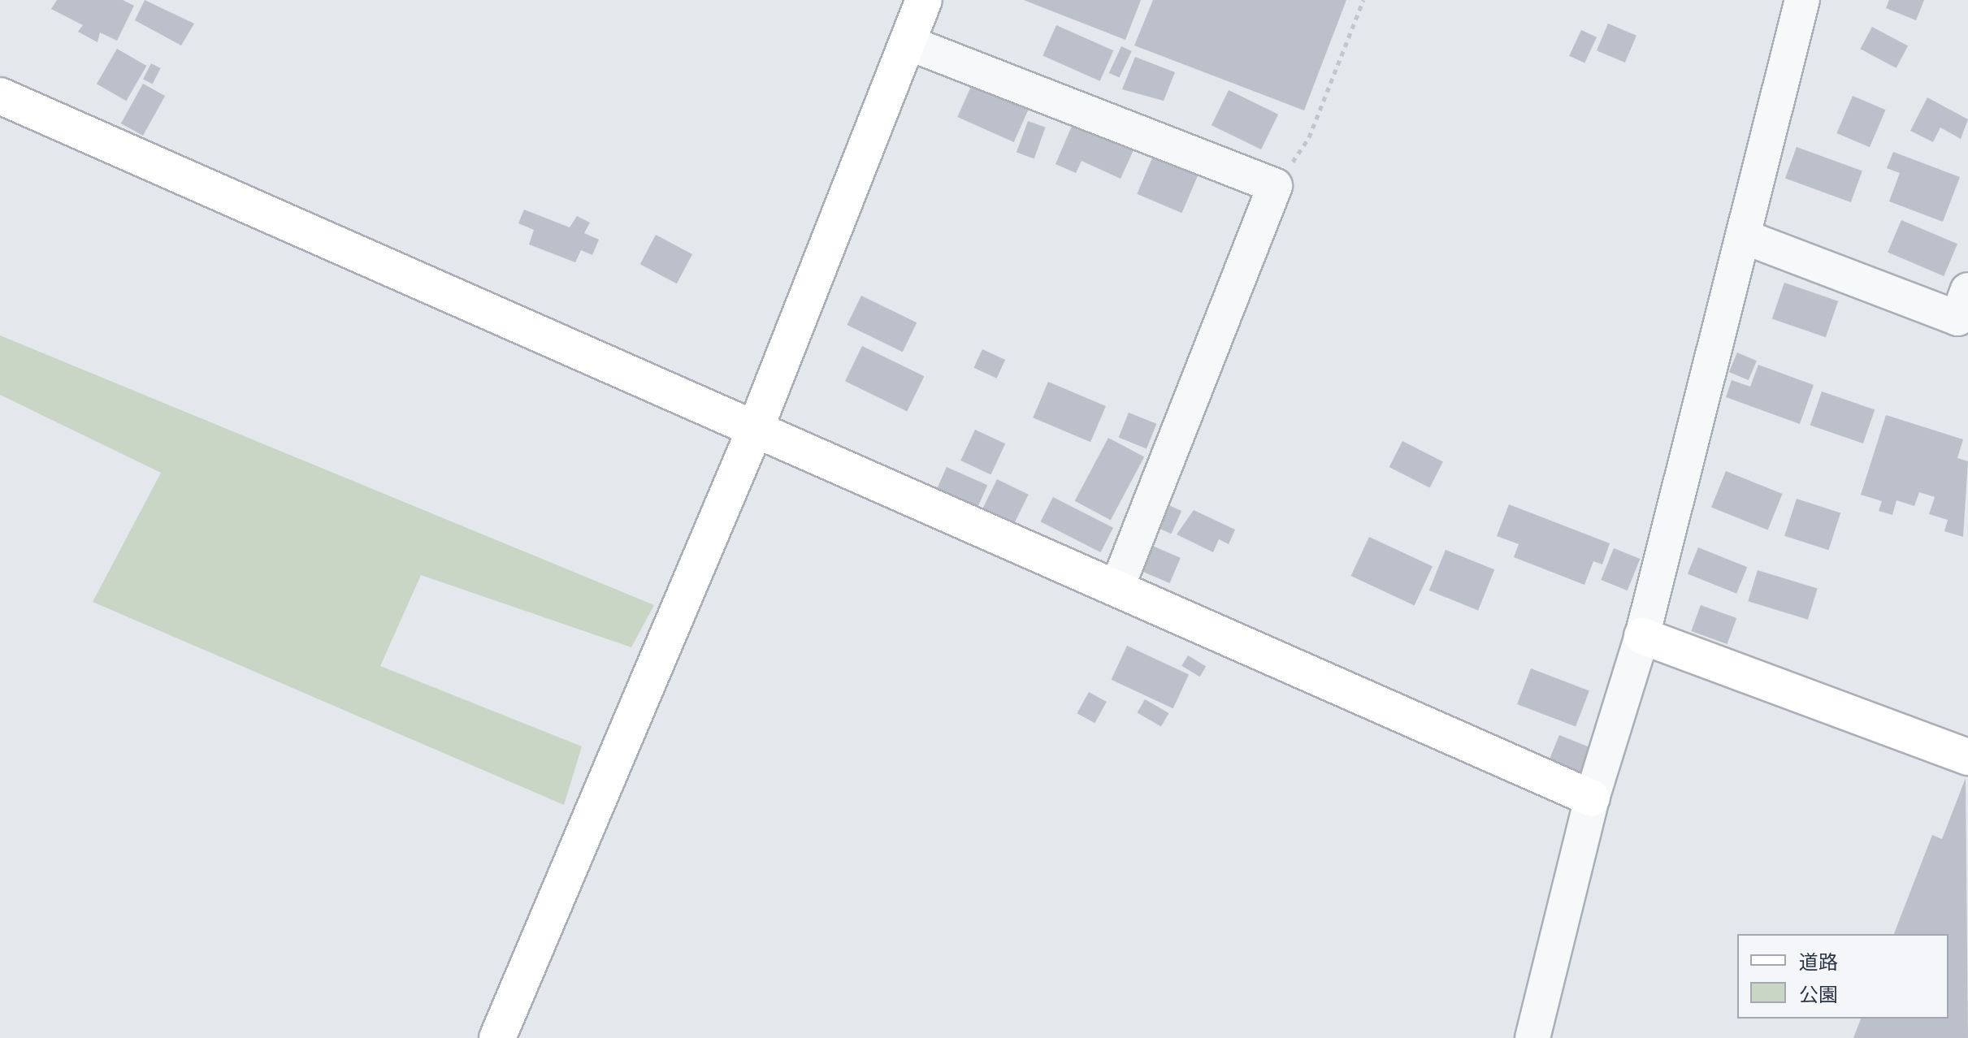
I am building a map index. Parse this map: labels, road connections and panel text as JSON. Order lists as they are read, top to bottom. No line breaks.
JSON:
{"legend":["道路","公園"]}
